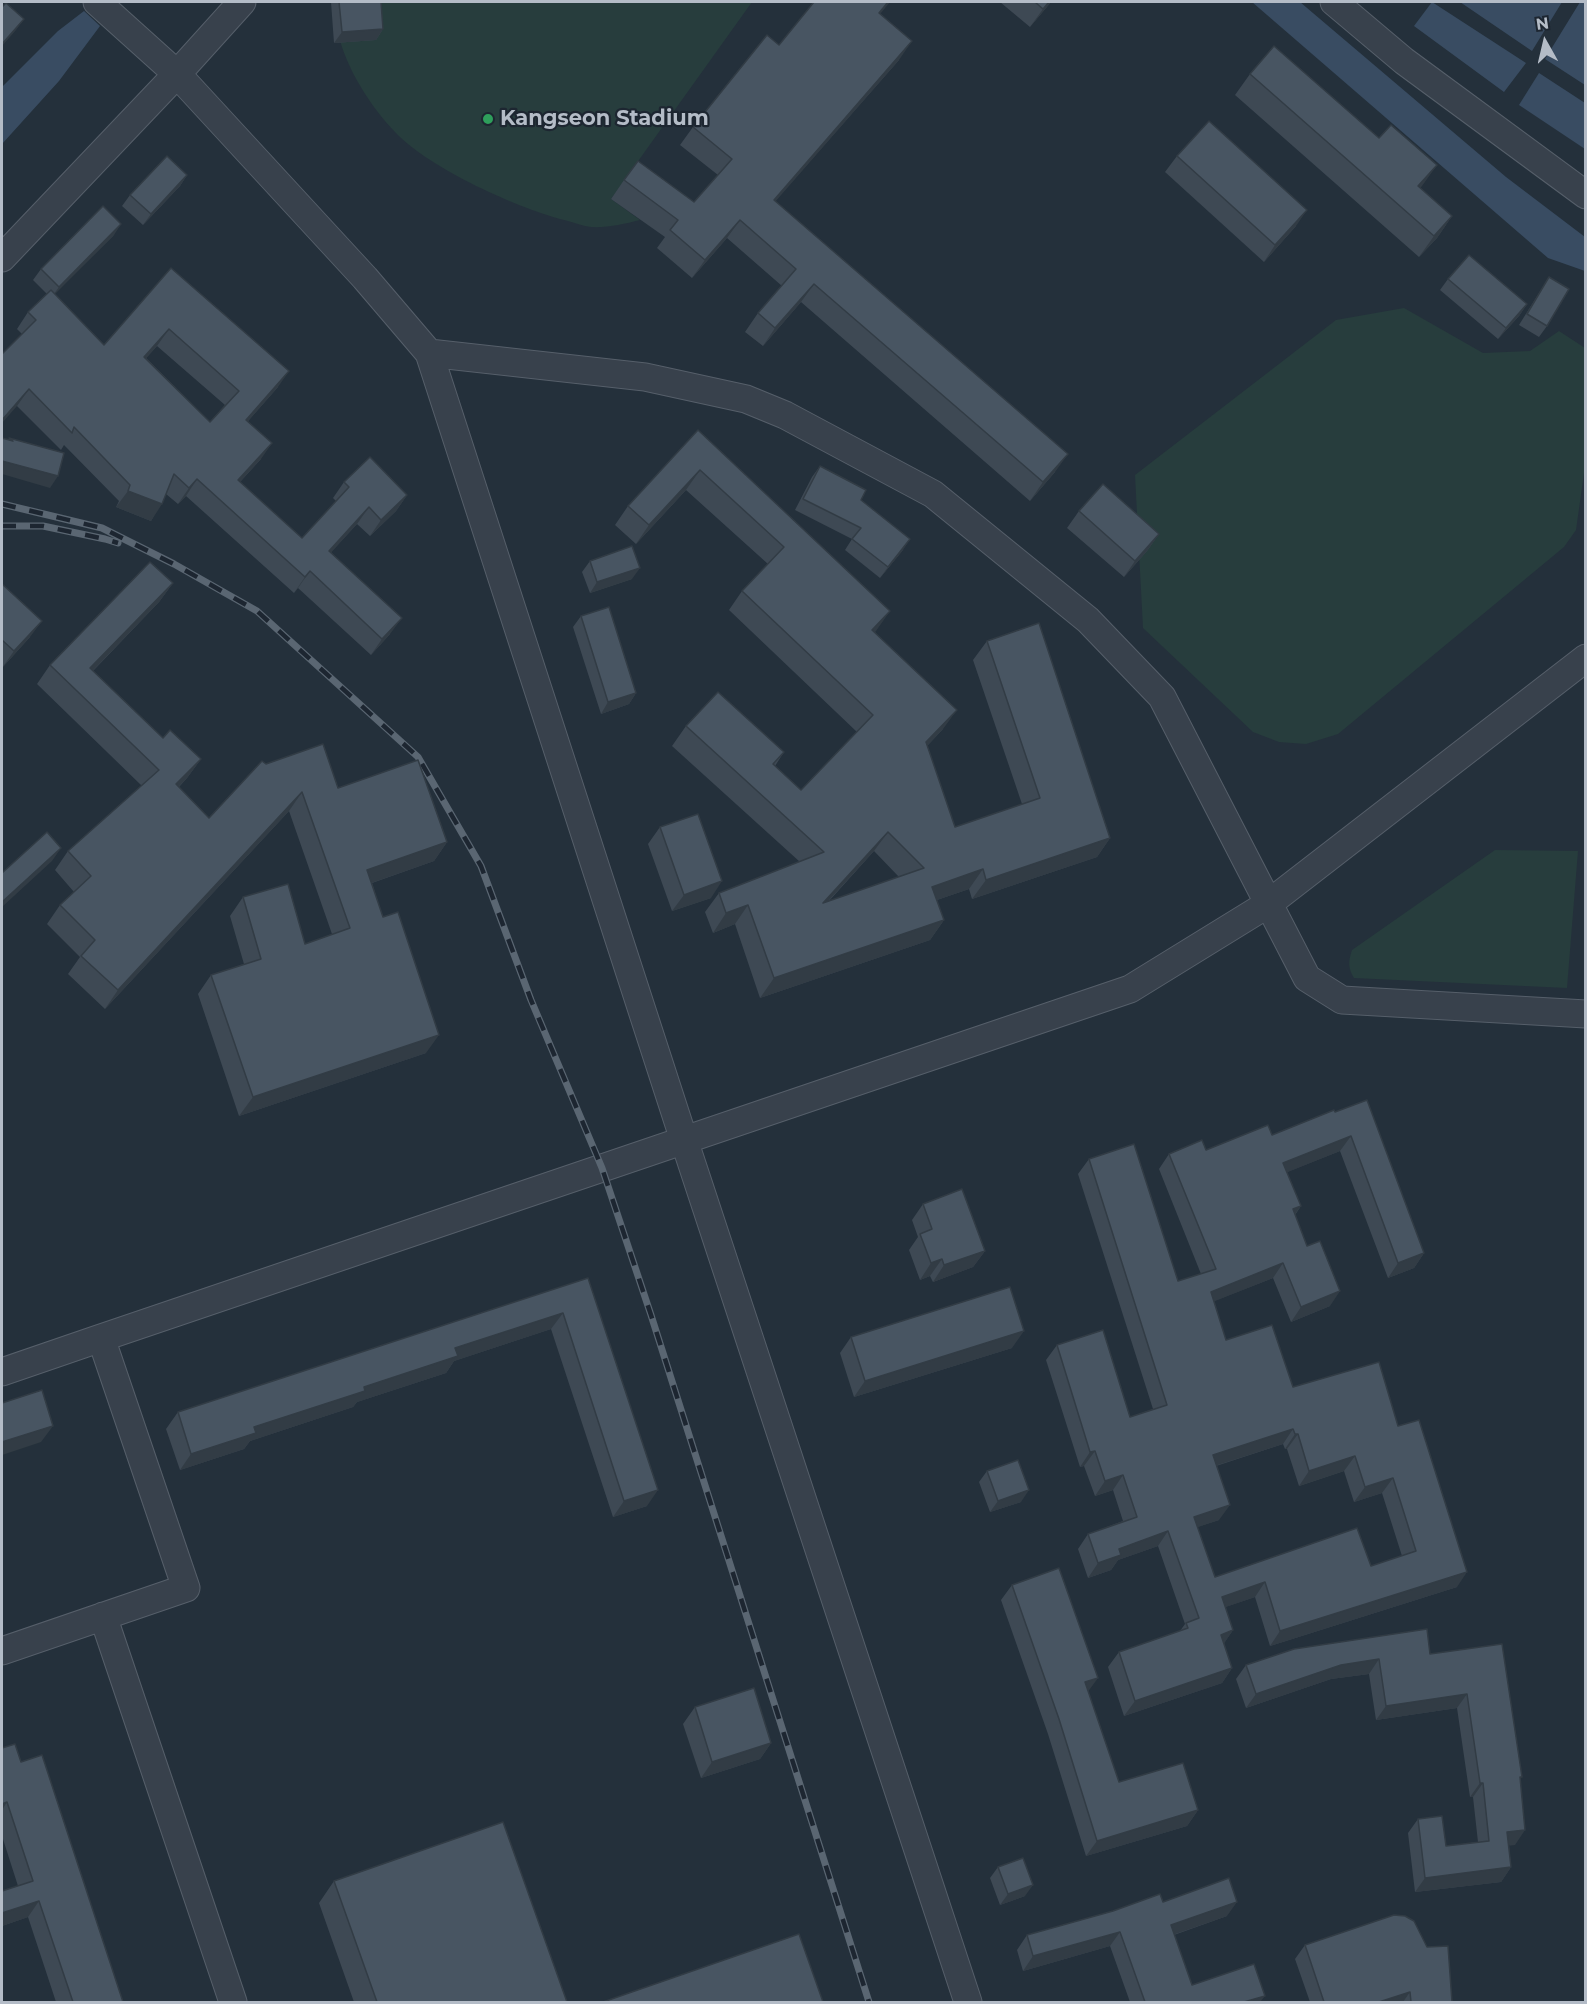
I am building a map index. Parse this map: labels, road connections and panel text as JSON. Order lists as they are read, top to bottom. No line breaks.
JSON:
{"places":["Kangseon Stadium"],"north":"top"}
